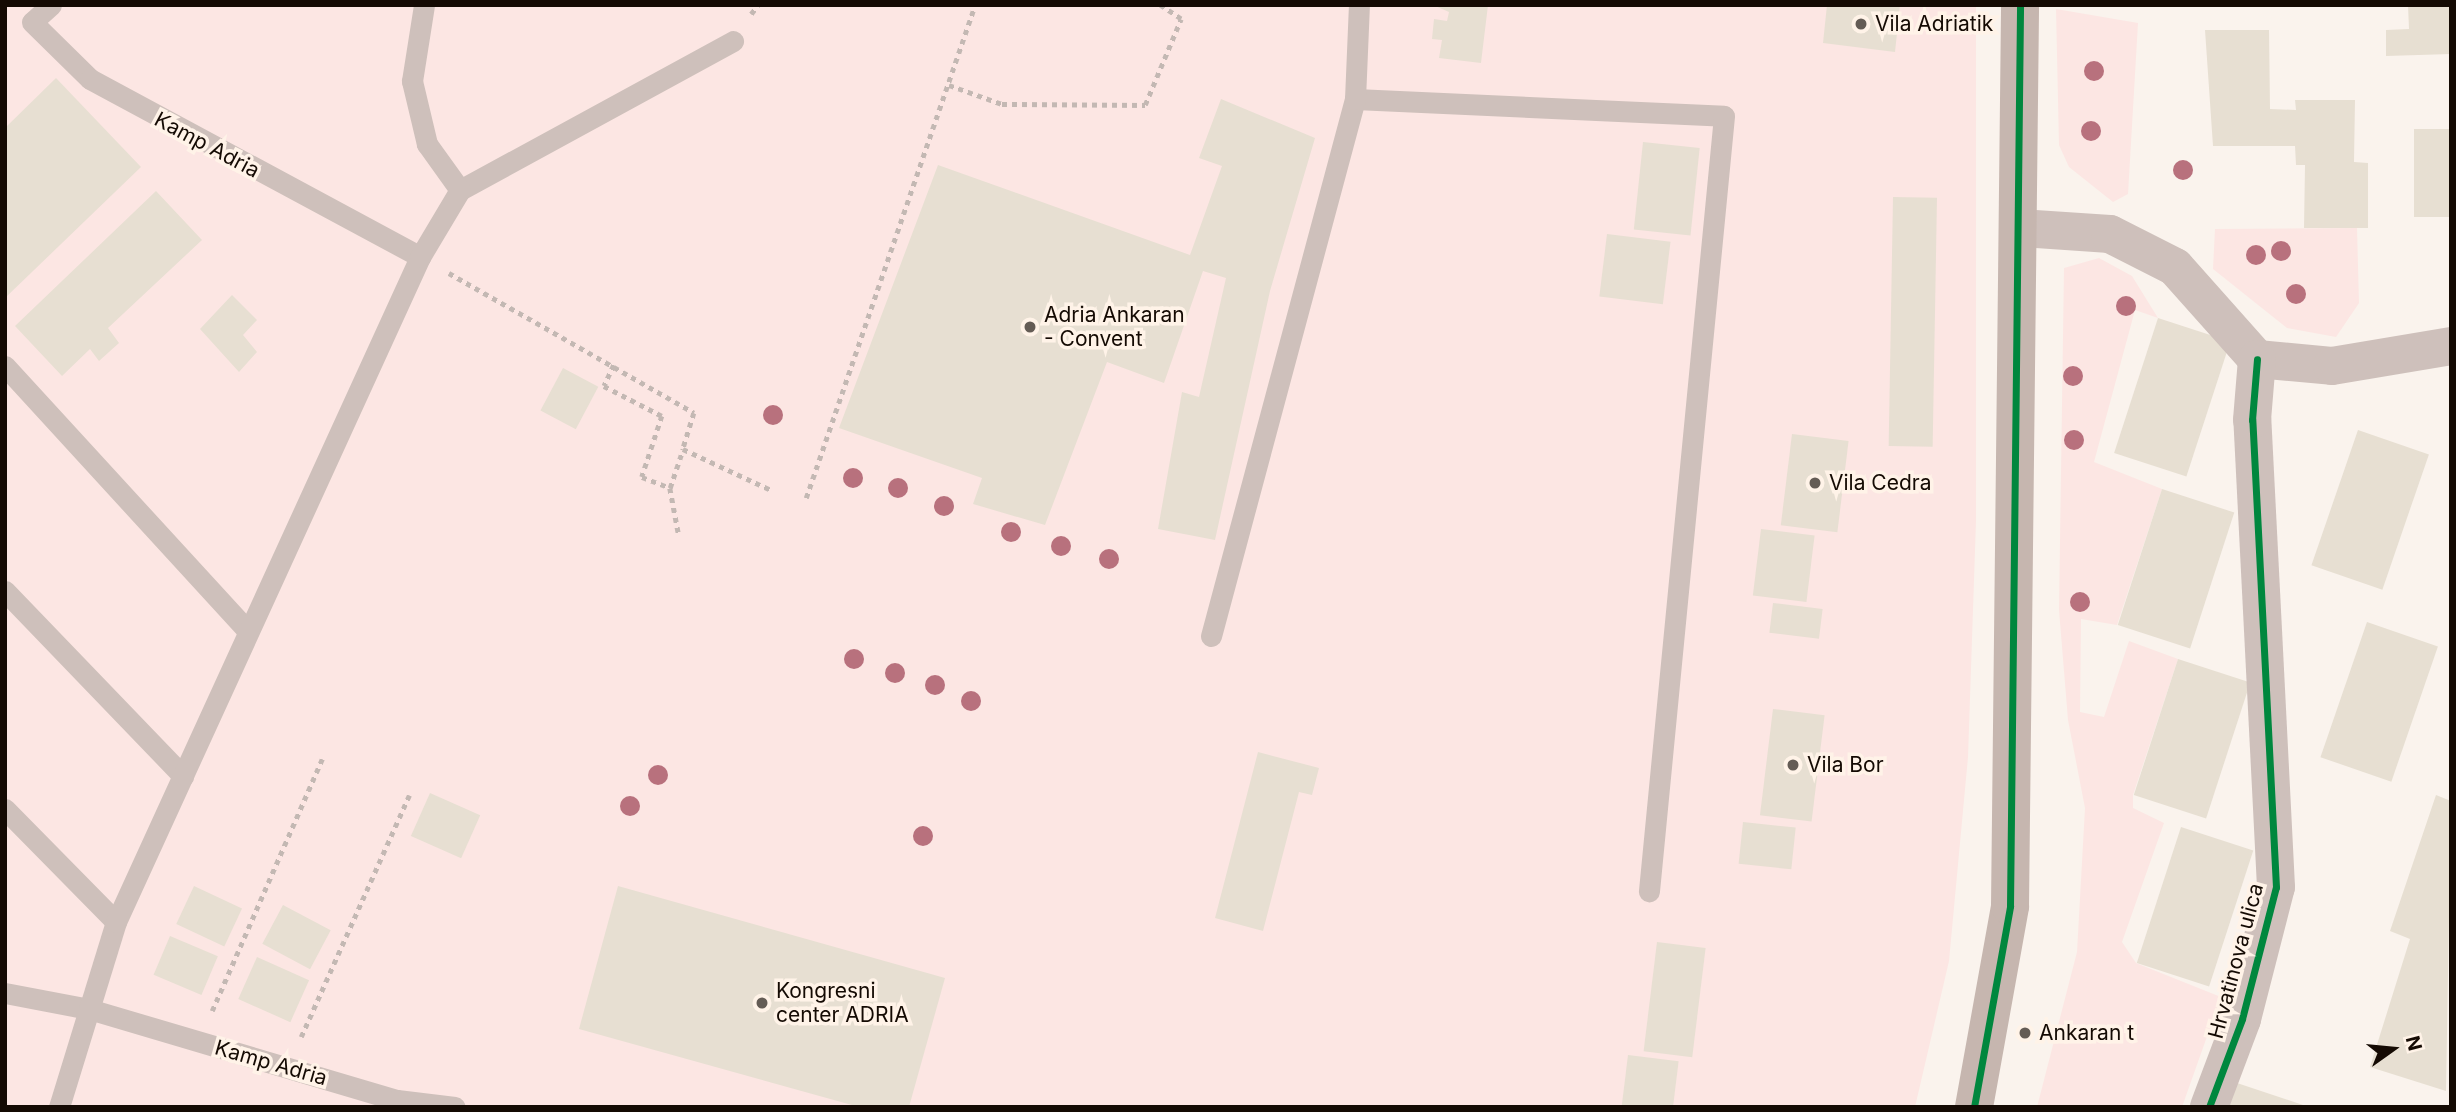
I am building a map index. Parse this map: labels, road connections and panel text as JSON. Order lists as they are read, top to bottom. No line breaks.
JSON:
{"streets":{"street":["Hrvatinova ulica"],"lane":["Kamp Adria"]},"places":["Vila Adriatik","Adria Ankaran - Convent","Vila Cedra","Vila Bor","Kongresni center ADRIA","Ankaran t"],"north":"right"}
